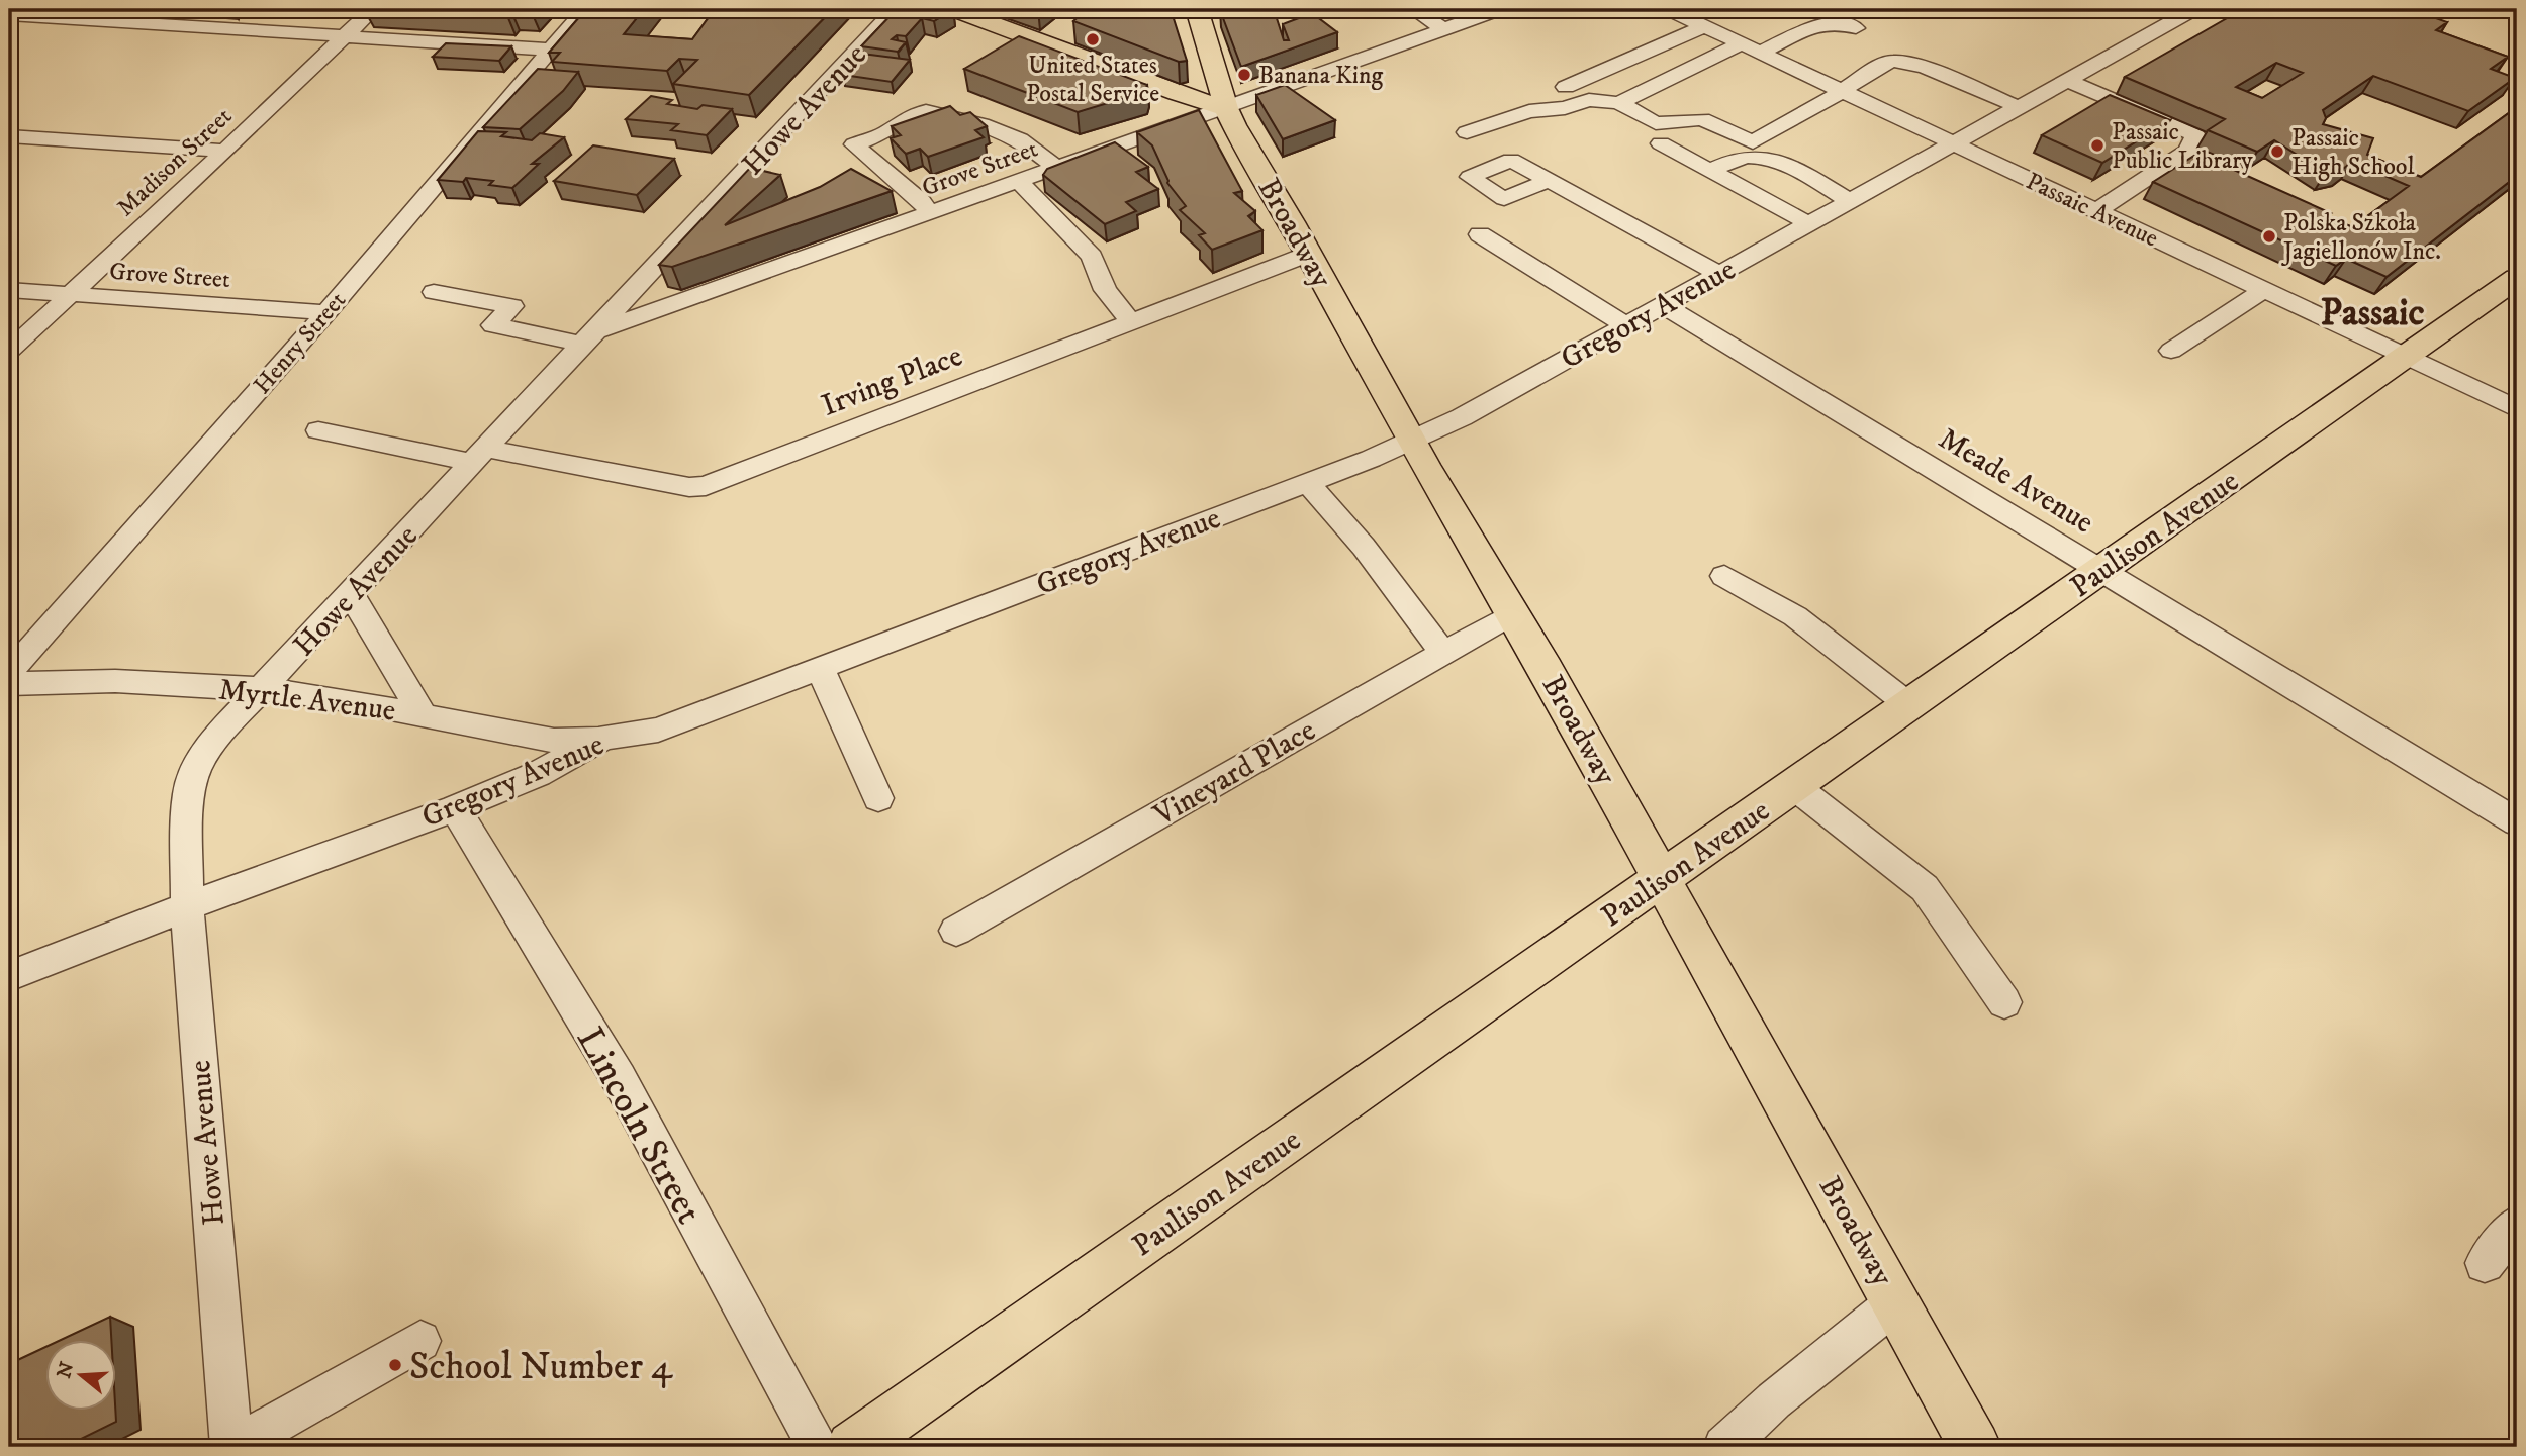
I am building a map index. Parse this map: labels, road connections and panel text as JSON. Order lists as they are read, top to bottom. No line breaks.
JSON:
{"streets":{"main road":["Broadway","Paulison Avenue"],"street":["Howe Avenue","Madison Street","Grove Street","Passaic Avenue","Gregory Avenue","Henry Street","Irving Place","Meade Avenue","Myrtle Avenue","Vineyard Place","Lincoln Street"]},"crossings":[["Howe Avenue","Grove Street"],["Howe Avenue","Gregory Avenue"],["Howe Avenue","Irving Place"],["Howe Avenue","Myrtle Avenue"],["Madison Street","Grove Street"],["Grove Street","Broadway"],["Grove Street","Henry Street"],["Passaic Avenue","Gregory Avenue"],["Passaic Avenue","Paulison Avenue"],["Broadway","Gregory Avenue"],["Broadway","Irving Place"],["Broadway","Paulison Avenue"],["Broadway","Vineyard Place"],["Gregory Avenue","Meade Avenue"],["Gregory Avenue","Myrtle Avenue"],["Gregory Avenue","Lincoln Street"],["Meade Avenue","Paulison Avenue"]],"districts":["Passaic"],"places":["United States Postal Service","Banana King","Passaic Public Library","Passaic High School","Polska Szkoła Jagiellonów Inc.","School Number 4"],"north":"left"}
